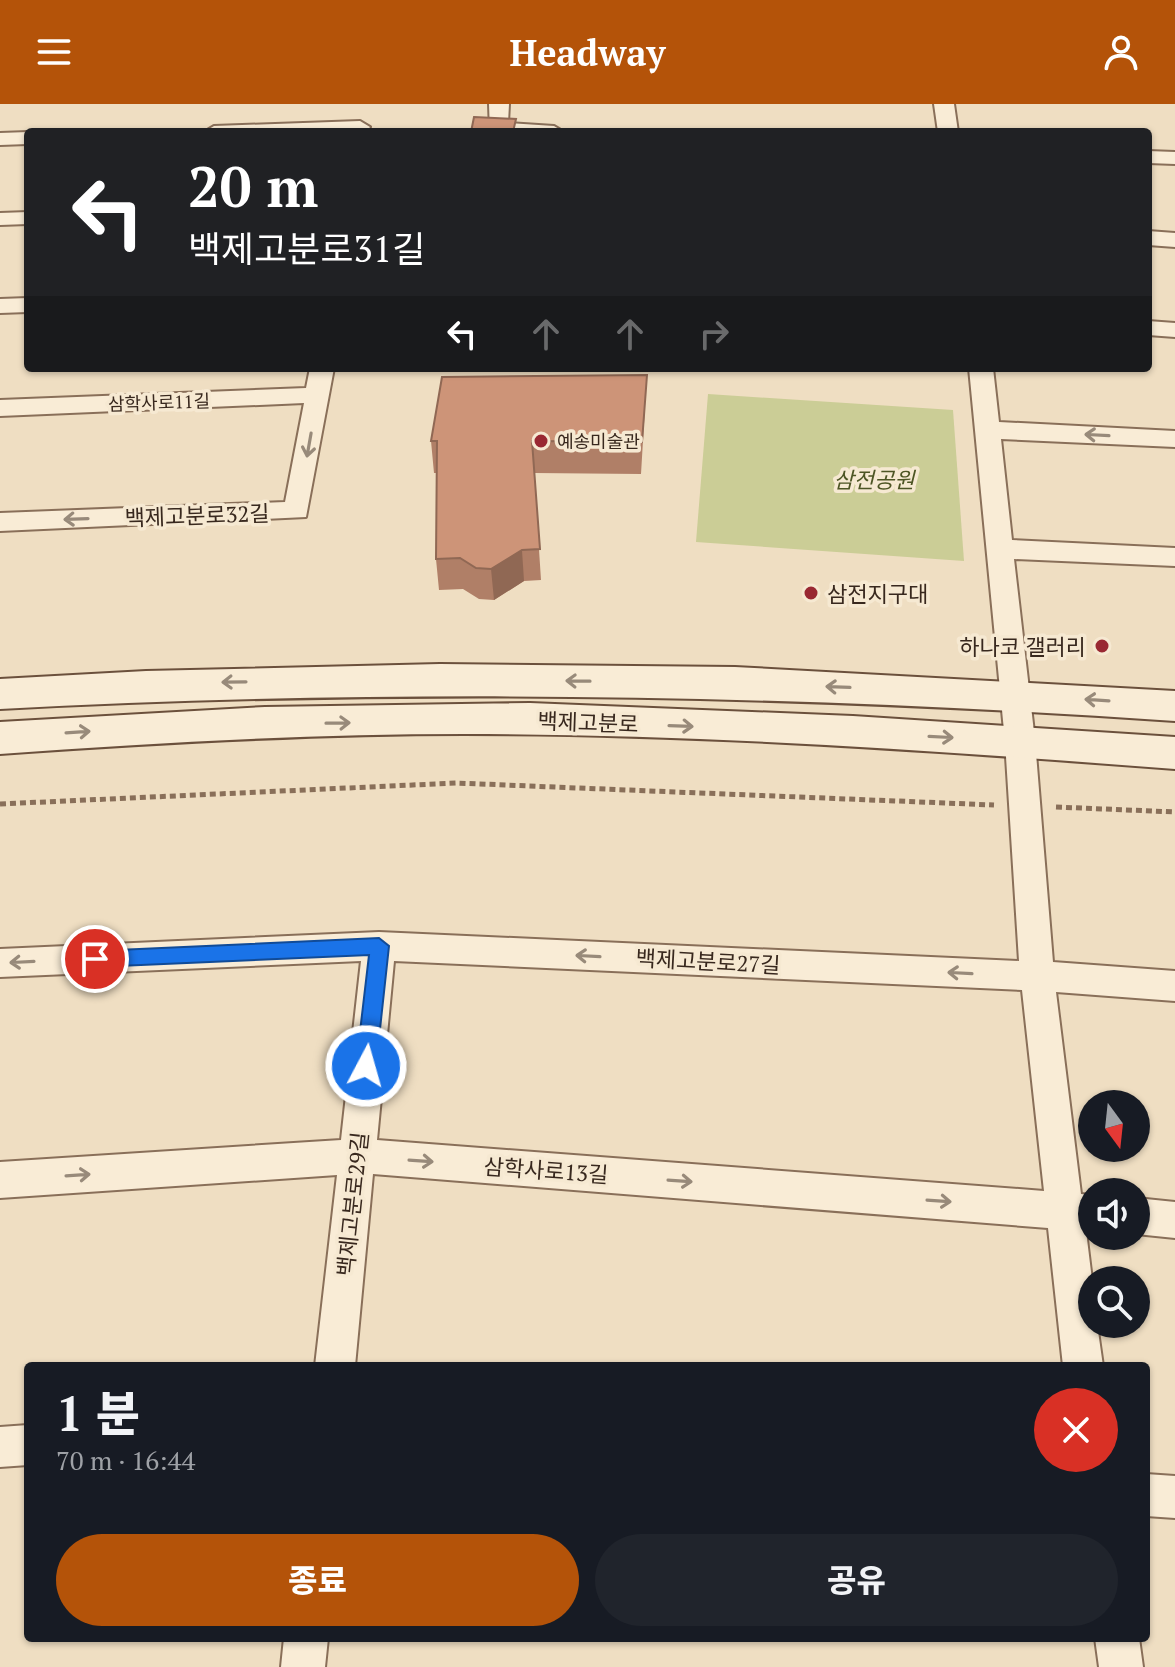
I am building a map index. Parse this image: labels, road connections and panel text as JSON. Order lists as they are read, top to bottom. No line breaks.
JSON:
{"streets":{"main road":["백제고분로"],"street":["삼학사로11길","백제고분로32길","백제고분로27길","삼학사로13길","백제고분로29길"]},"crossings":[["삼학사로11길","백제고분로32길"],["백제고분로27길","백제고분로29길"],["삼학사로13길","백제고분로29길"]],"one_way":["백제고분로32길","백제고분로27길","삼학사로13길"],"parks":["삼전공원"],"places":["예송미술관","삼전지구대","하나코 갤러리"],"north":"bottom","page":{"header":"Headway","turn":["20 m","백제고분로31길"],"heading":["1 분","70 m · 16:44"],"buttons":["종료","공유"]}}
